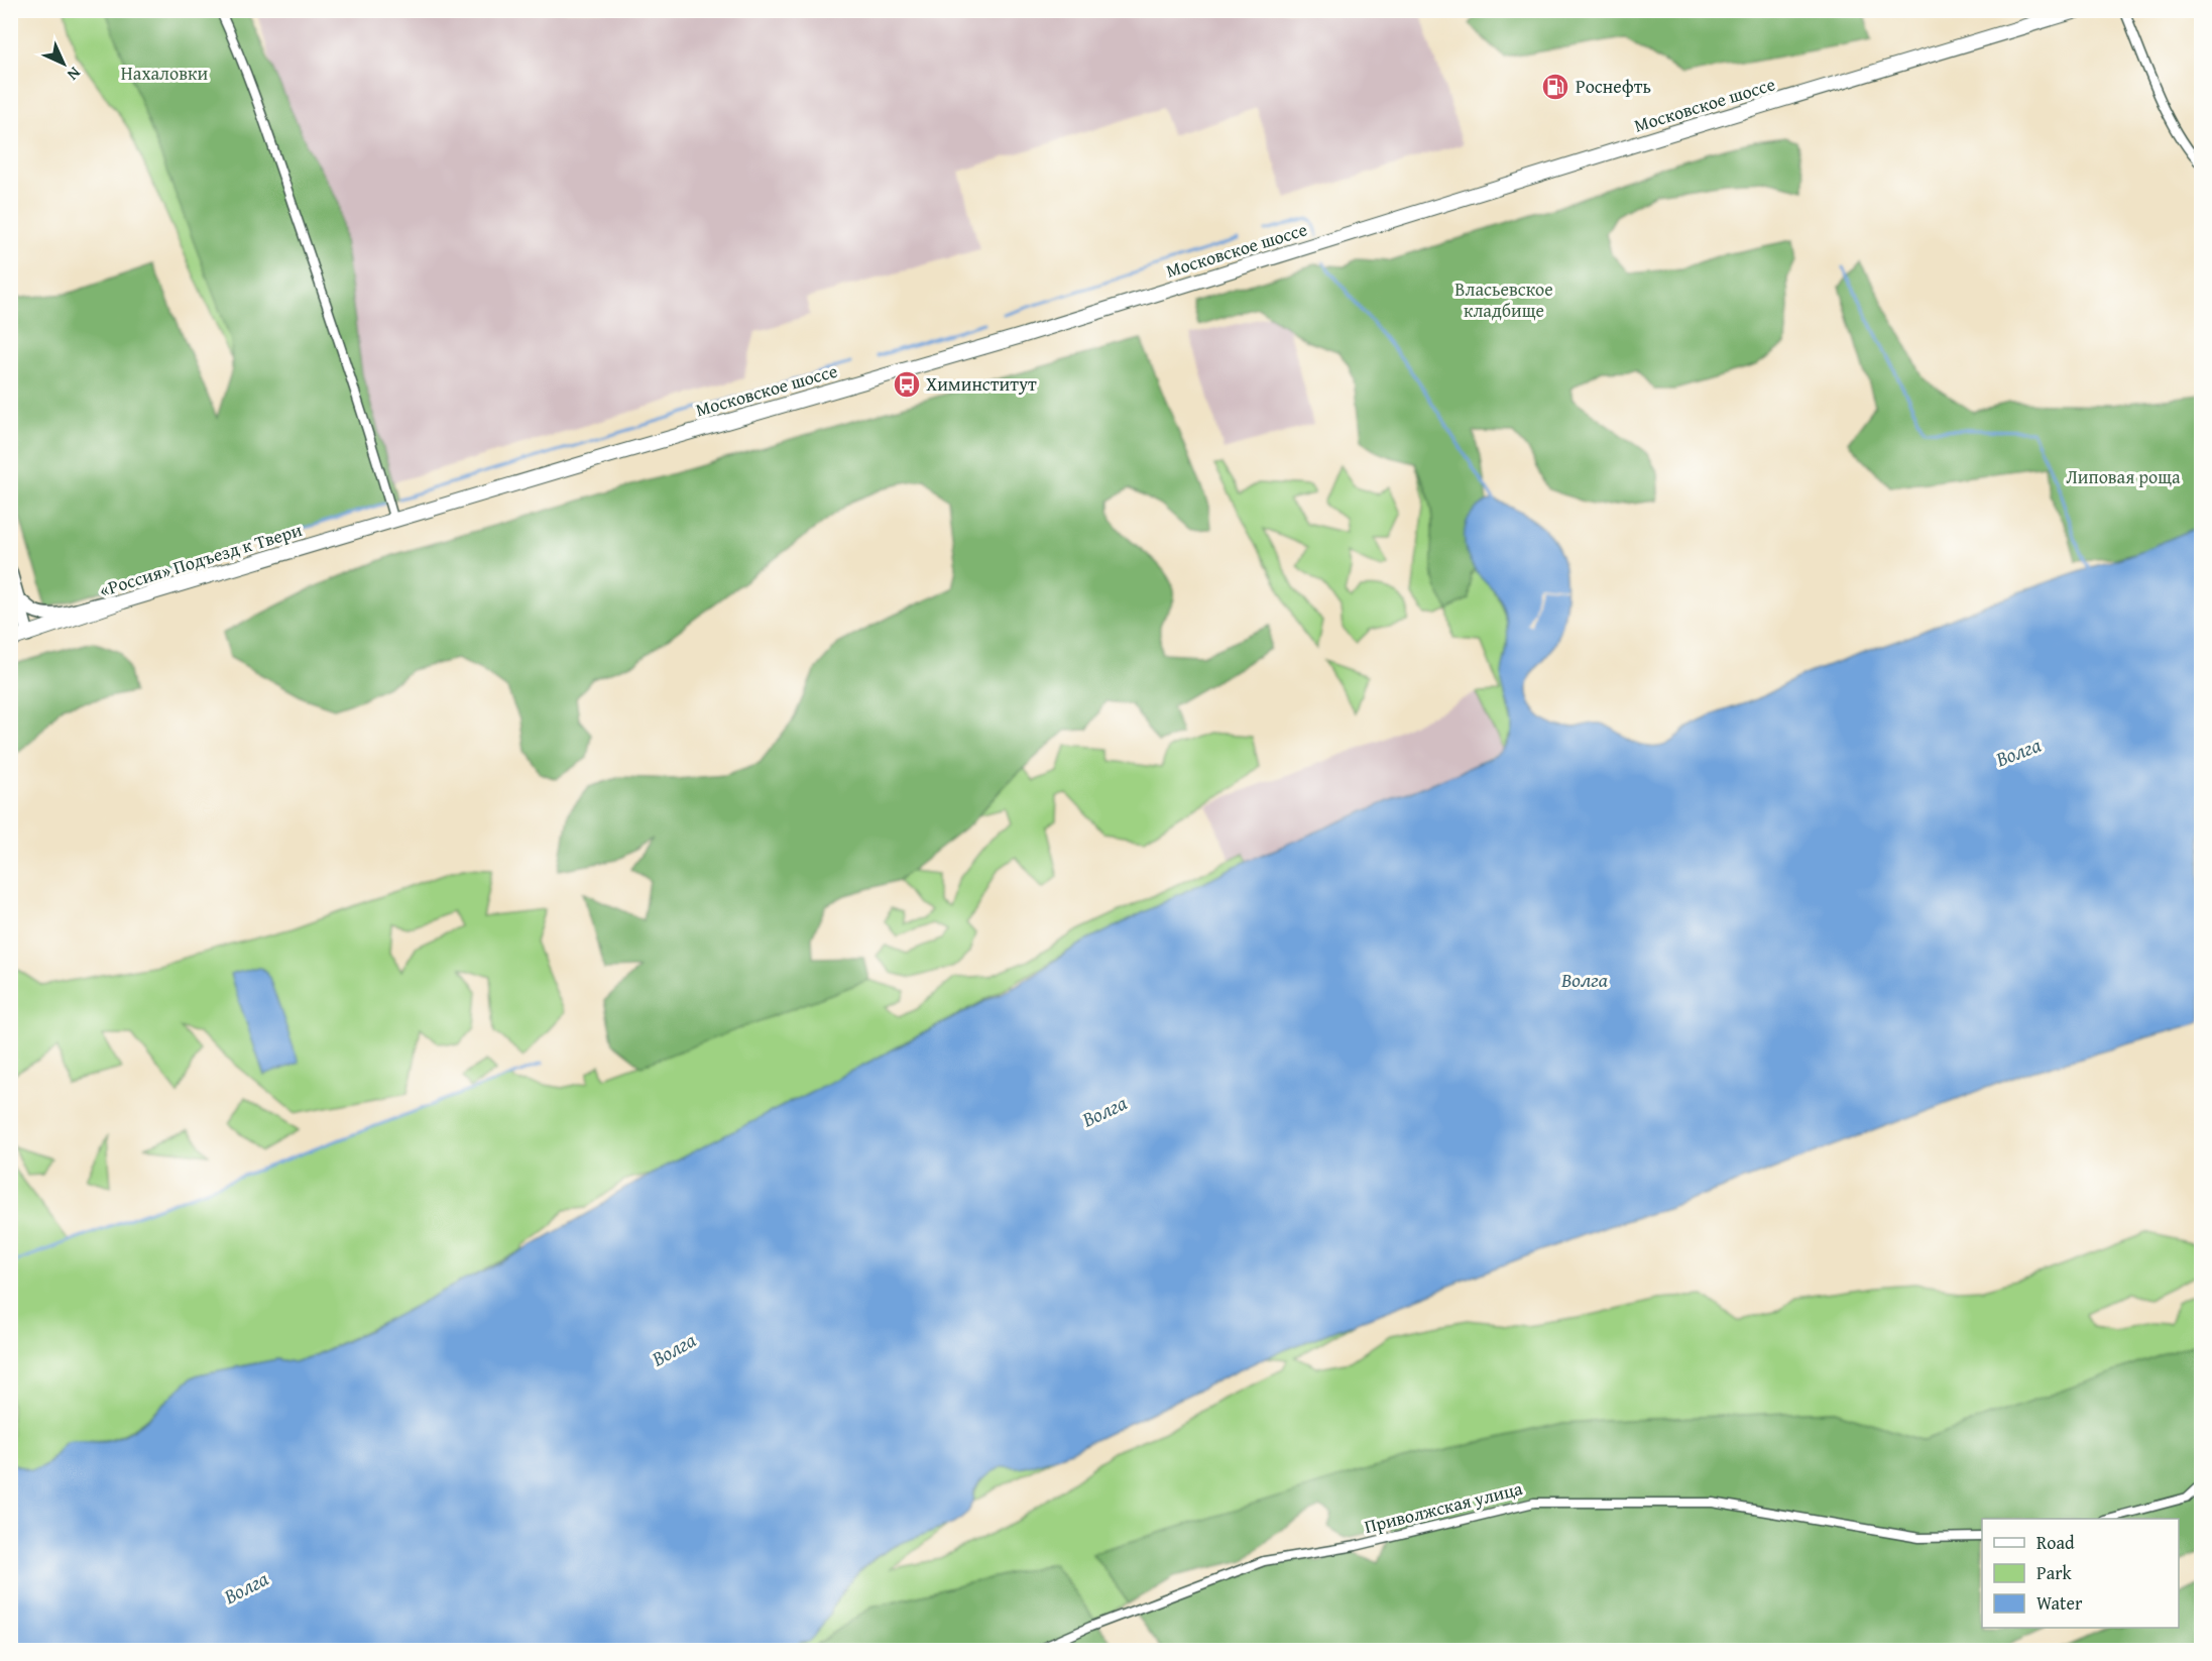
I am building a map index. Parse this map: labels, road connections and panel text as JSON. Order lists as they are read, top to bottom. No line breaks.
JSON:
{"streets":{"main road":["Московское шоссе","«Россия» Подъезд к Твери"],"street":["Приволжская улица"]},"crossings":[["Московское шоссе","«Россия» Подъезд к Твери"]],"water":["Волга"],"parks":["Нахаловки","Власьевское кладбище","Липовая роща"],"places":{"fuel station":["Роснефть"],"bus stop":["Химинститут"]},"legend":["Road","Park","Water"],"north":"bottom right"}
